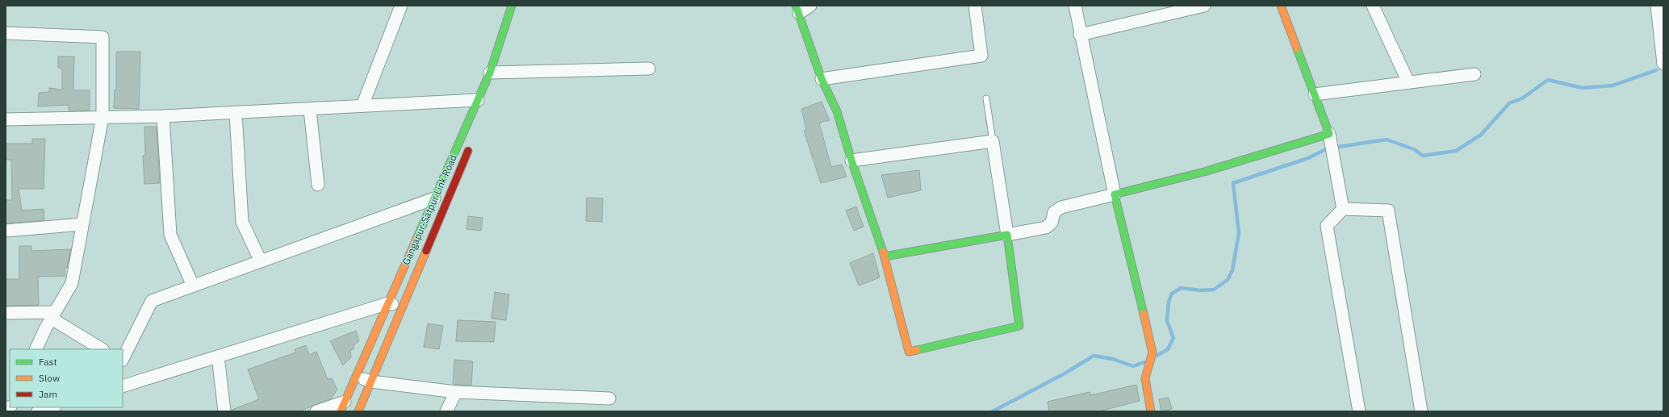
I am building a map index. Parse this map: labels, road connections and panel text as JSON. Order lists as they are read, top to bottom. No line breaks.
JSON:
{"streets":{"street":["Gangapur-Satpur Link Road"]},"legend":["Fast","Slow","Jam"]}
